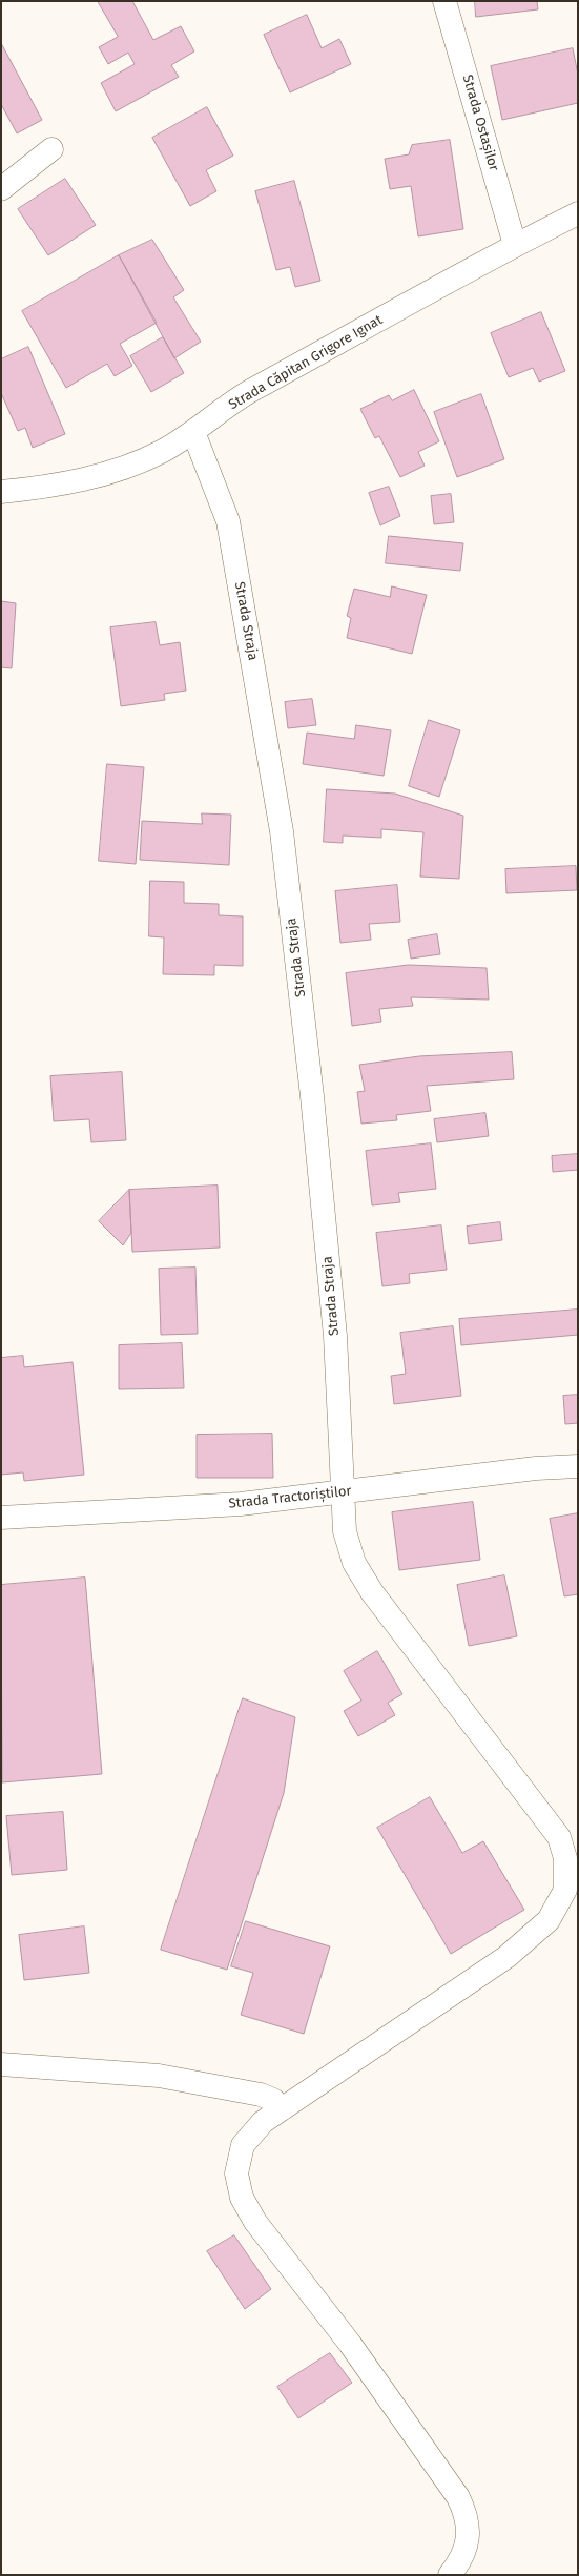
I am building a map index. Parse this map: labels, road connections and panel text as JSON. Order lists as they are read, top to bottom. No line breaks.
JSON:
{"streets":{"street":["Strada Ostașilor","Strada Căpitan Grigore Ignat","Strada Straja","Strada Tractoriștilor"]},"crossings":[["Strada Ostașilor","Strada Căpitan Grigore Ignat"],["Strada Căpitan Grigore Ignat","Strada Straja"],["Strada Straja","Strada Tractoriștilor"]]}
